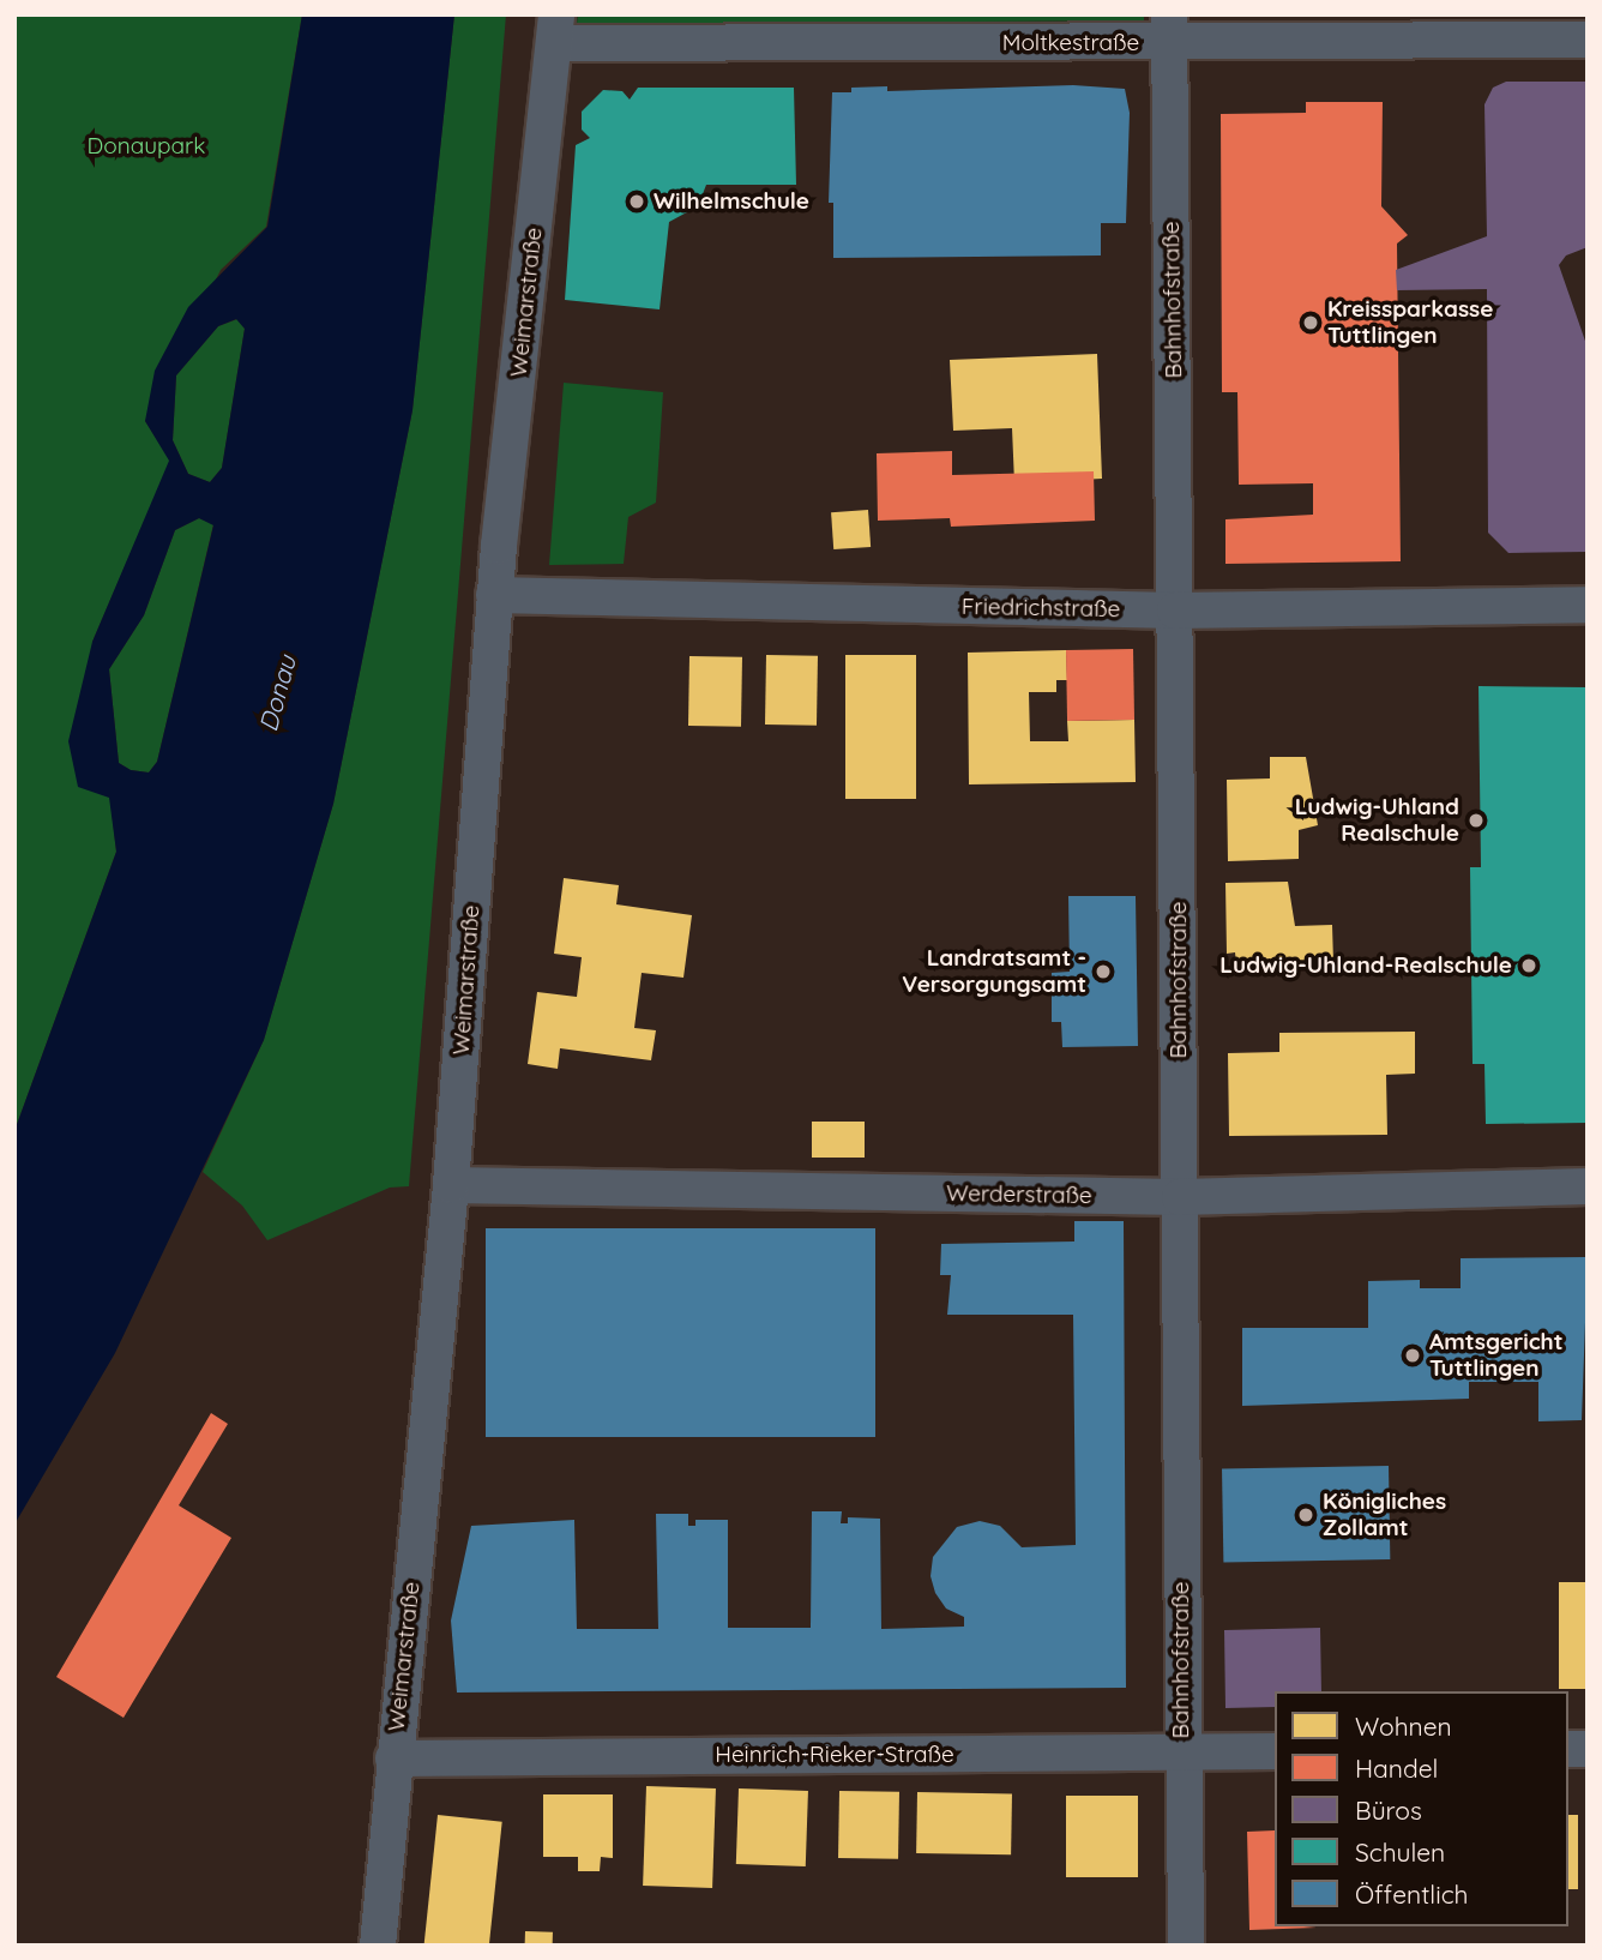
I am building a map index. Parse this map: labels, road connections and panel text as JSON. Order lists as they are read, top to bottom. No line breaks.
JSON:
{"streets":{"street":["Moltkestraße","Bahnhofstraße","Weimarstraße","Friedrichstraße","Werderstraße","Heinrich-Rieker-Straße"]},"crossings":[["Moltkestraße","Bahnhofstraße"],["Moltkestraße","Weimarstraße"],["Bahnhofstraße","Friedrichstraße"],["Bahnhofstraße","Werderstraße"],["Bahnhofstraße","Heinrich-Rieker-Straße"],["Weimarstraße","Friedrichstraße"],["Weimarstraße","Werderstraße"],["Weimarstraße","Heinrich-Rieker-Straße"]],"water":["Donau"],"parks":["Donaupark"],"places":["Wilhelmschule","Kreissparkasse Tuttlingen","Ludwig-Uhland Realschule","Ludwig-Uhland-Realschule","Landratsamt - Versorgungsamt","Amtsgericht Tuttlingen","Königliches Zollamt"],"legend":["Wohnen","Handel","Büros","Schulen","Öffentlich"]}
